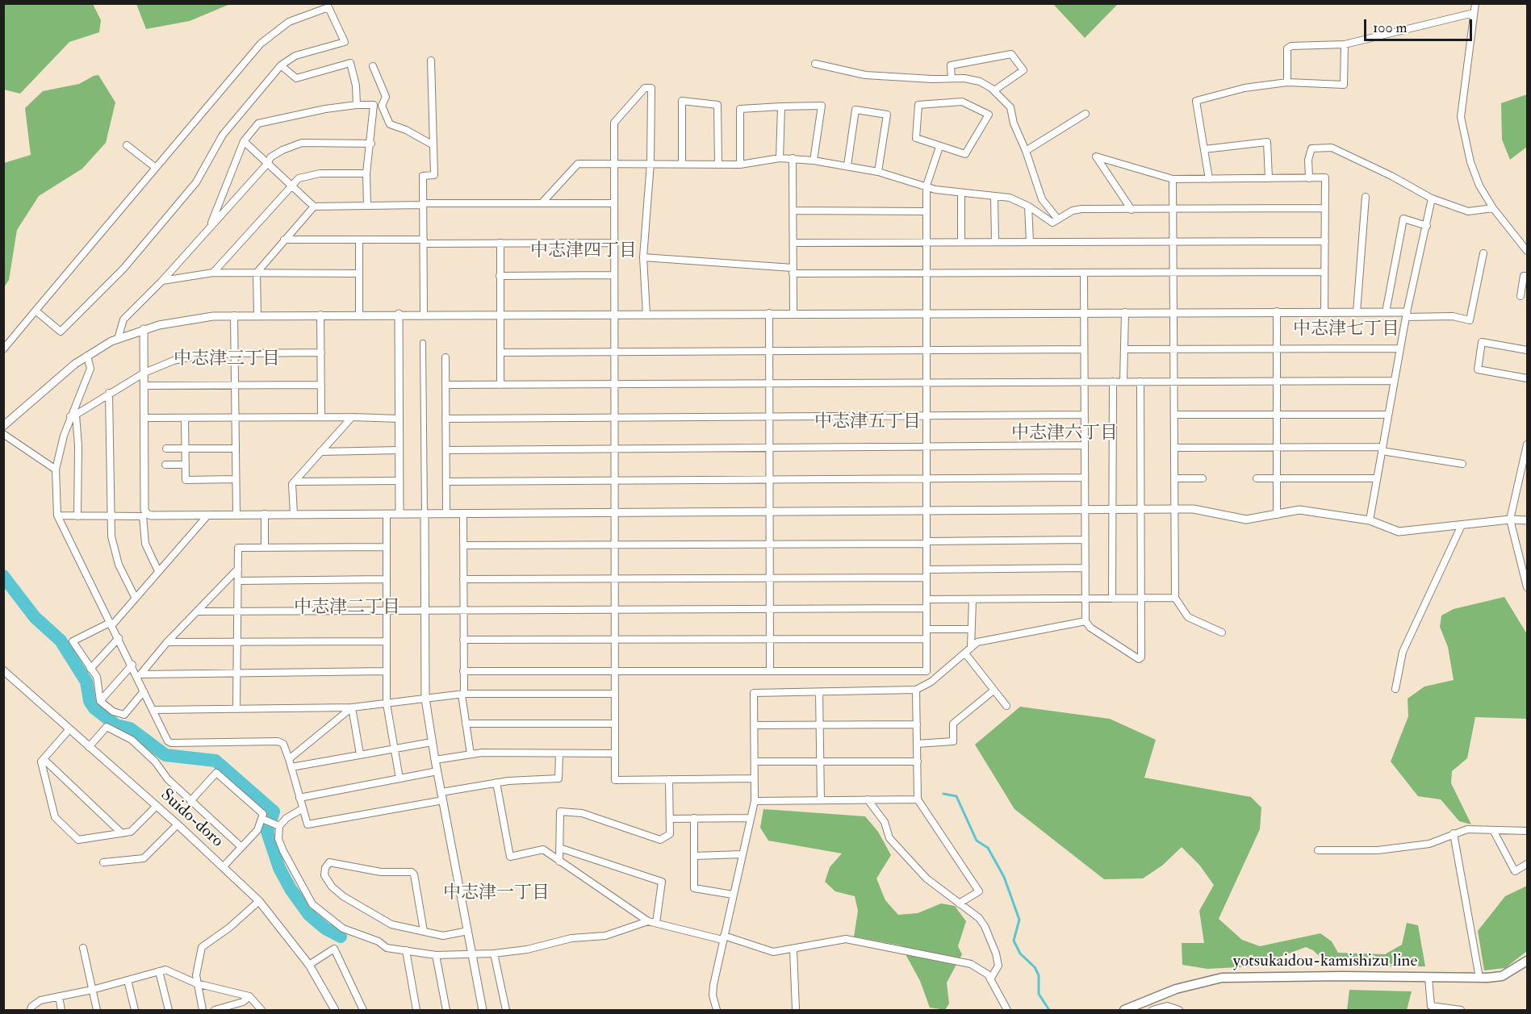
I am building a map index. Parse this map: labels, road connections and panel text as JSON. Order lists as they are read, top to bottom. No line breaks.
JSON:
{"streets":{"main road":["yotsukaidou-kamishizu line"],"street":["Suido-doro"]},"districts":["中志津四丁目","中志津七丁目","中志津三丁目","中志津五丁目","中志津六丁目","中志津二丁目","中志津一丁目"],"scale_bar":"100 m"}
